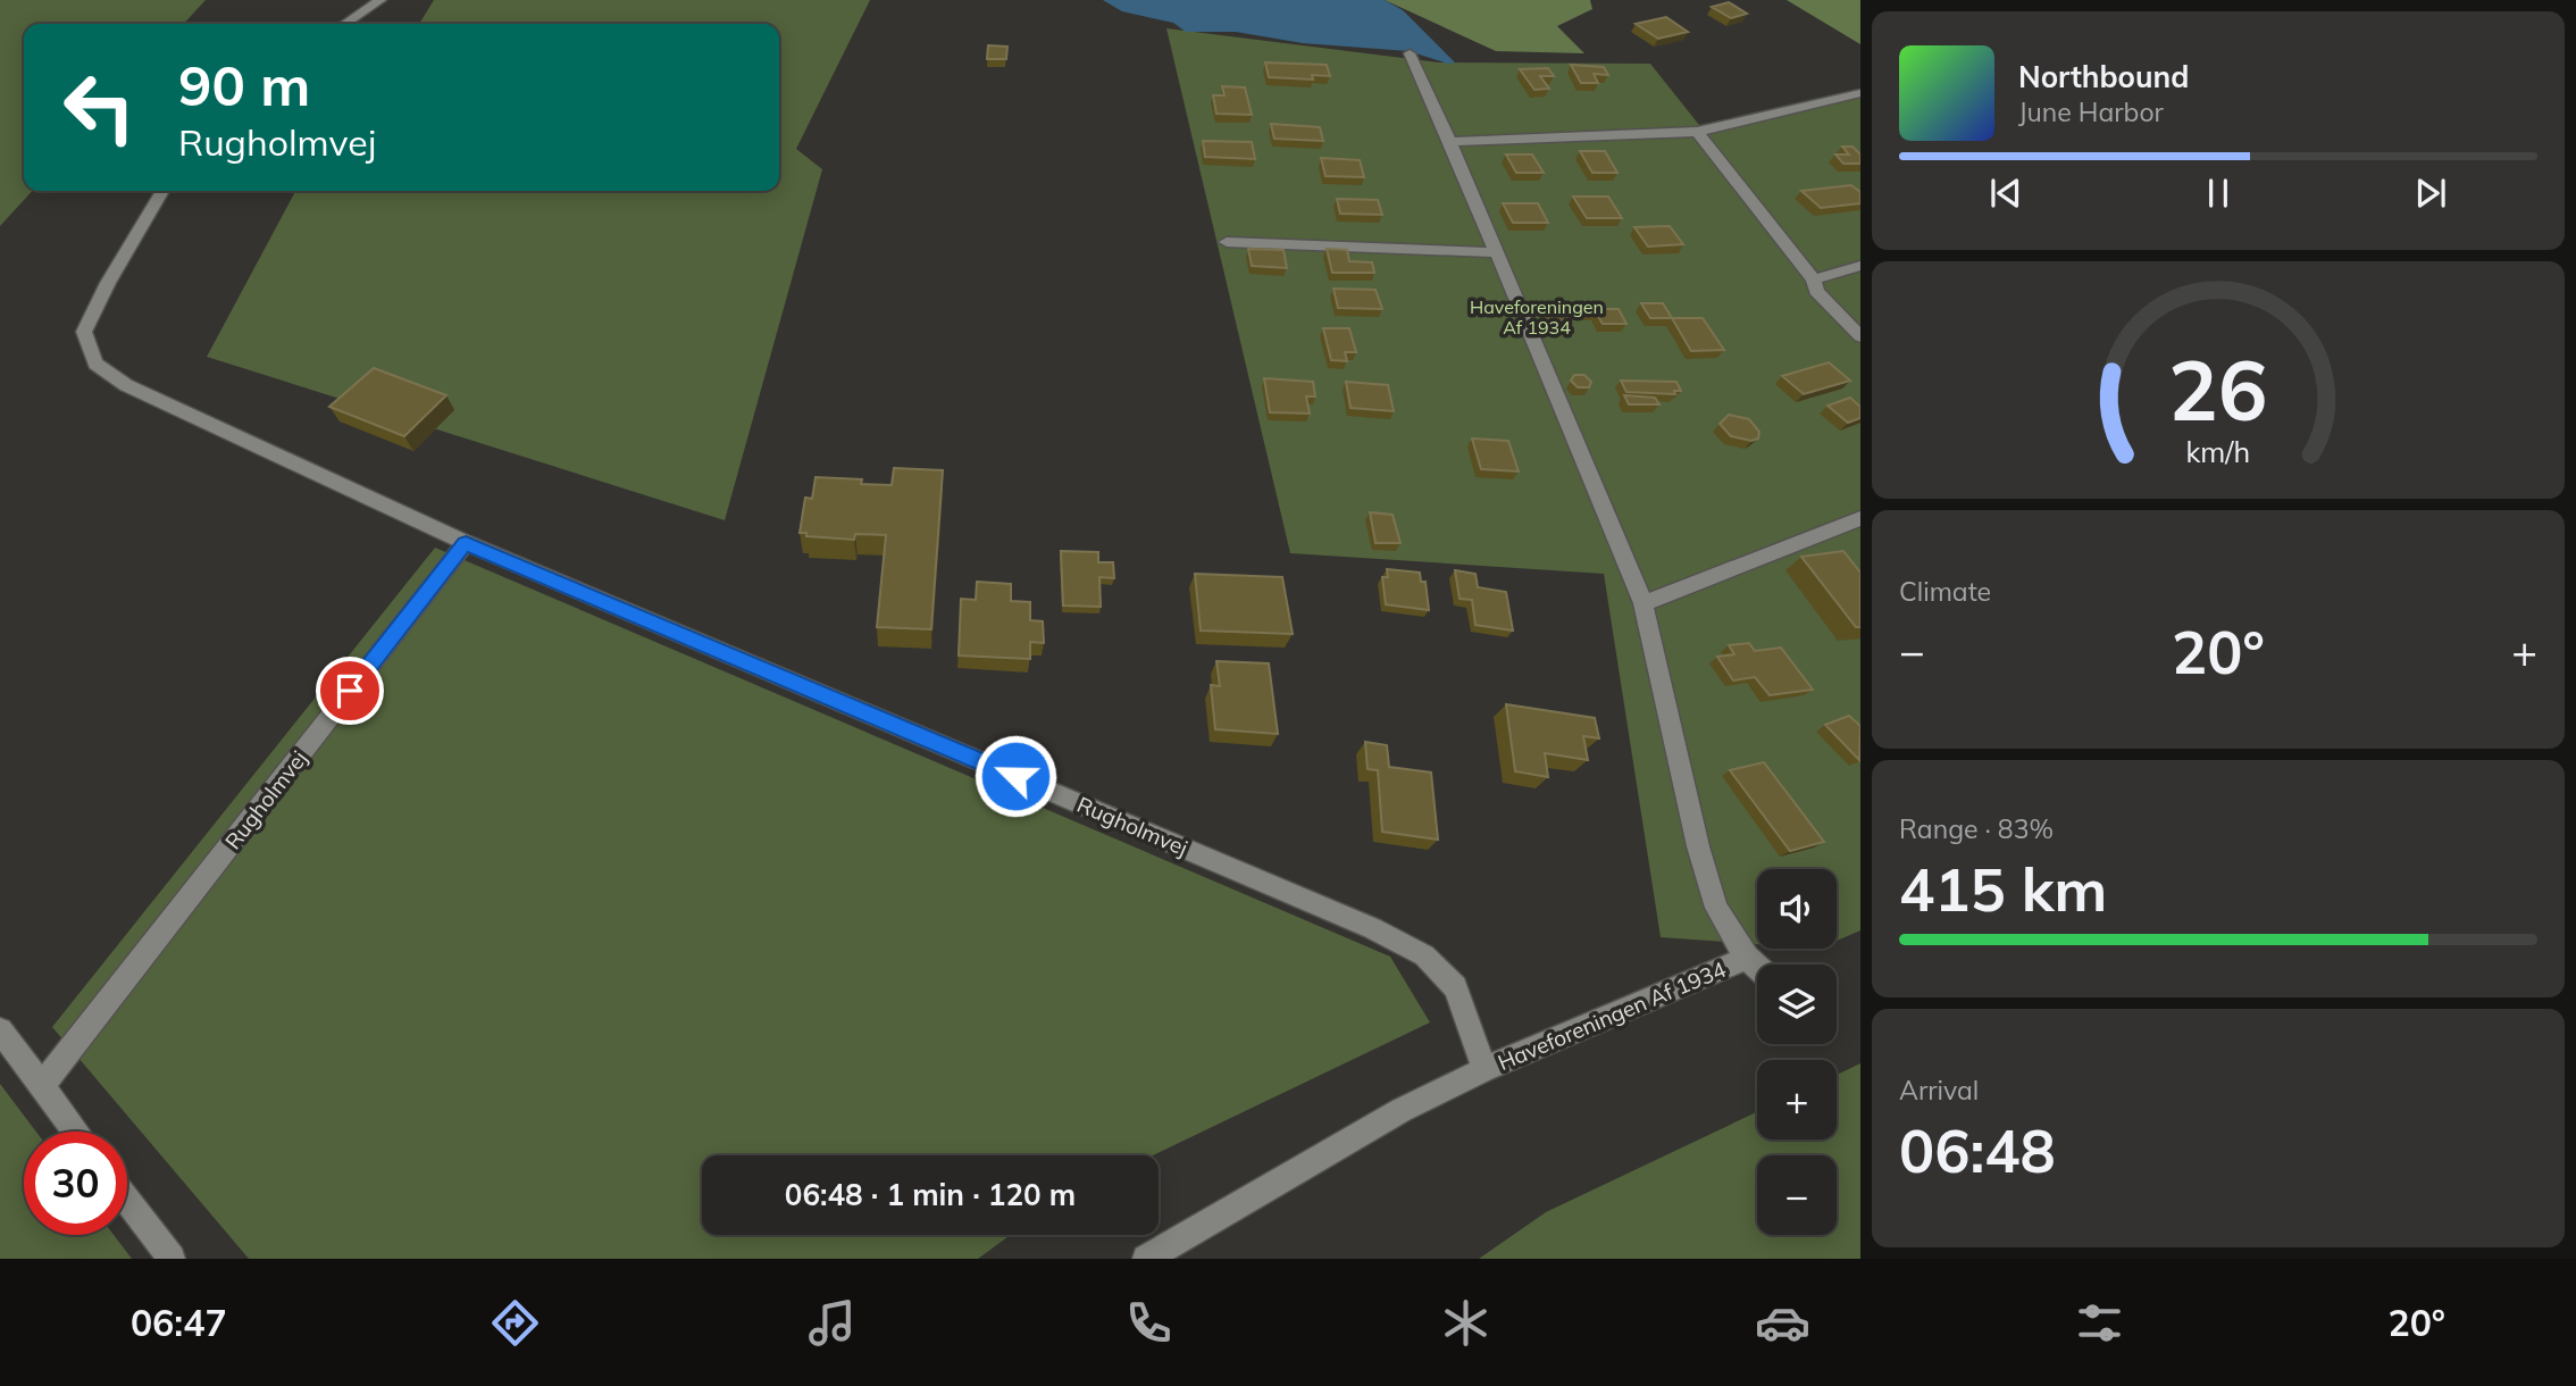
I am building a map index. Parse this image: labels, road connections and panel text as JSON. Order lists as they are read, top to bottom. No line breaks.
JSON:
{"streets":{"street":["Rugholmvej","Haveforeningen Af 1934"]},"crossings":[["Rugholmvej","Haveforeningen Af 1934"]],"parks":["Haveforeningen Af 1934"],"page":{"turn":["90 m","Rugholmvej"],"song":["Northbound","June Harbor"],"tile":["Climate",["Range · 83%","415 km"],["Arrival","06:48"]],"heat":["−","20°","+"],"map_buttons":["+","−"],"limit":"30","trip":"06:48 · 1 min · 120 m","tabs":["06:47","20°"],"gauge":["26","km/h"]}}
